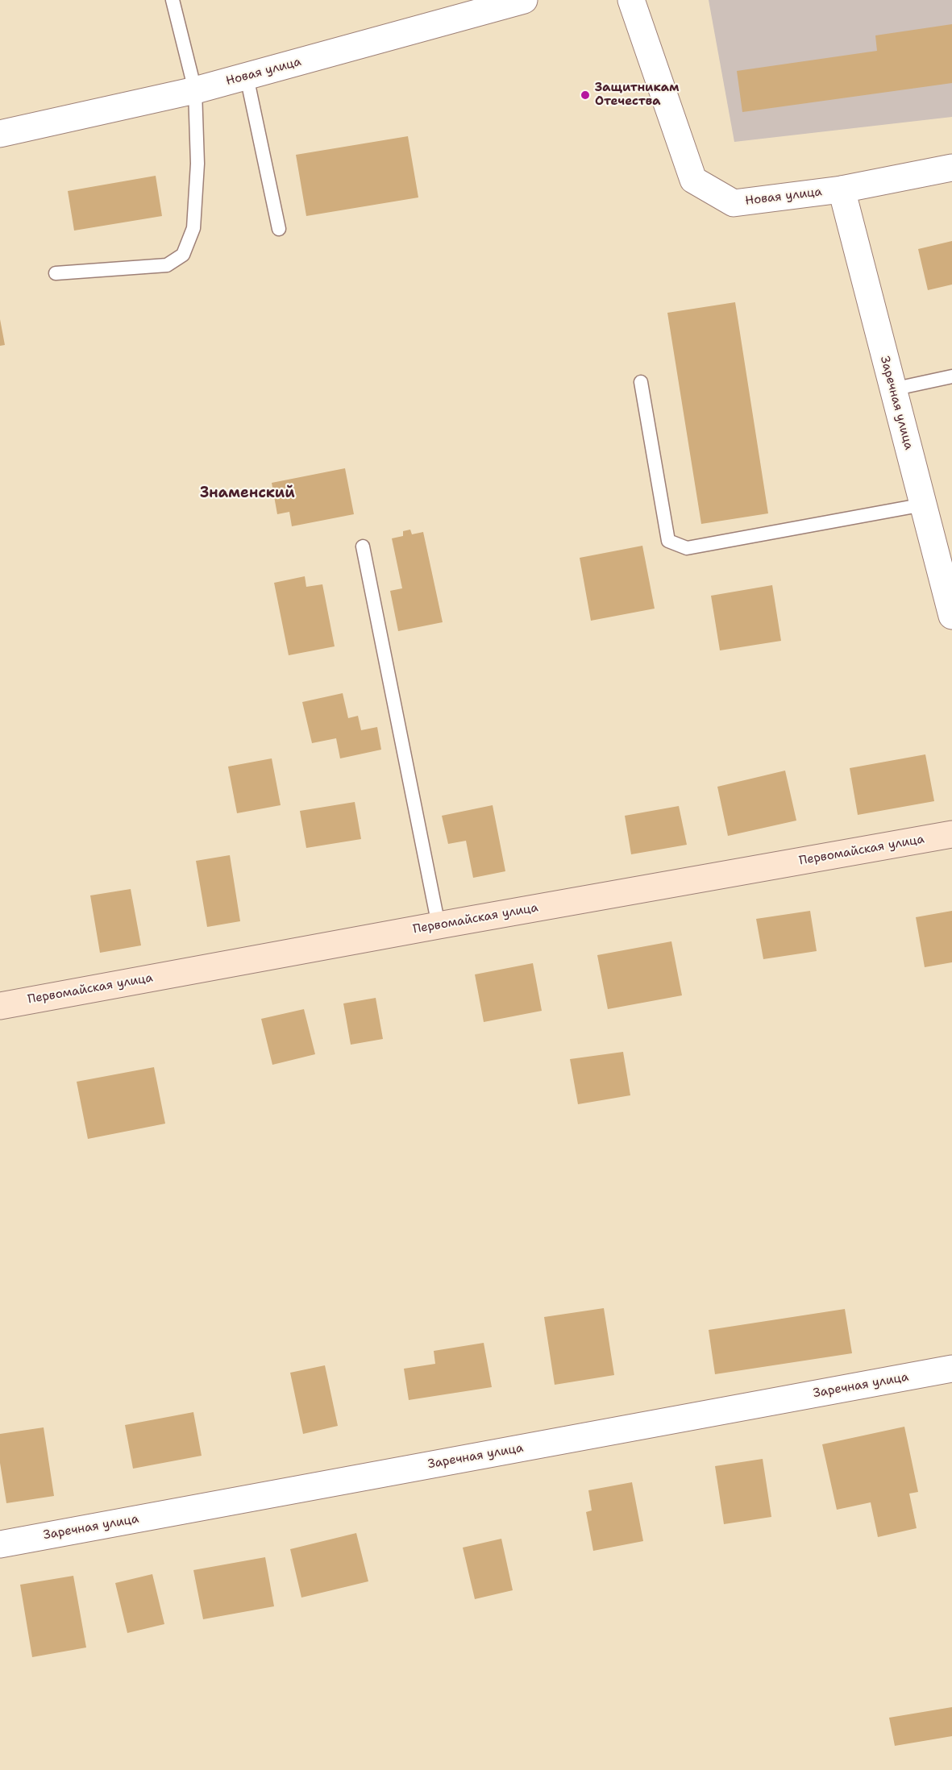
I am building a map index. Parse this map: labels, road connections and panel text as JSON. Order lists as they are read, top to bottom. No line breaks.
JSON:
{"streets":{"main road":["Первомайская улица"],"street":["Новая улица","Заречная улица"]},"crossings":[["Новая улица","Заречная улица"]],"districts":["Знаменский"],"places":["Защитникам Отечества"]}
